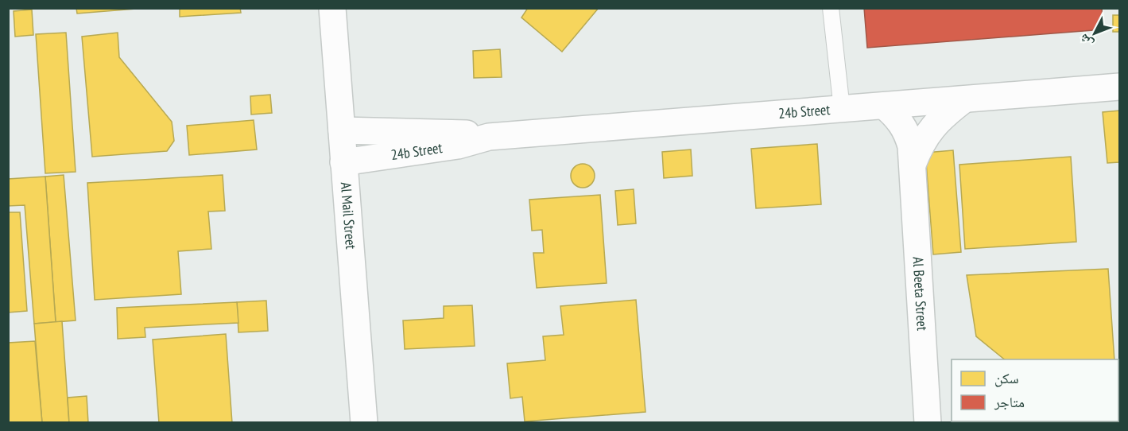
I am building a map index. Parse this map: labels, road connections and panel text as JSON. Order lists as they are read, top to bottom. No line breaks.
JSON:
{"streets":{"street":["24b Street","Al Mail Street","Al Beeta Street"]},"crossings":[["24b Street","Al Mail Street"],["24b Street","Al Beeta Street"]],"legend":["سكن","متاجر"],"north":"bottom left"}
